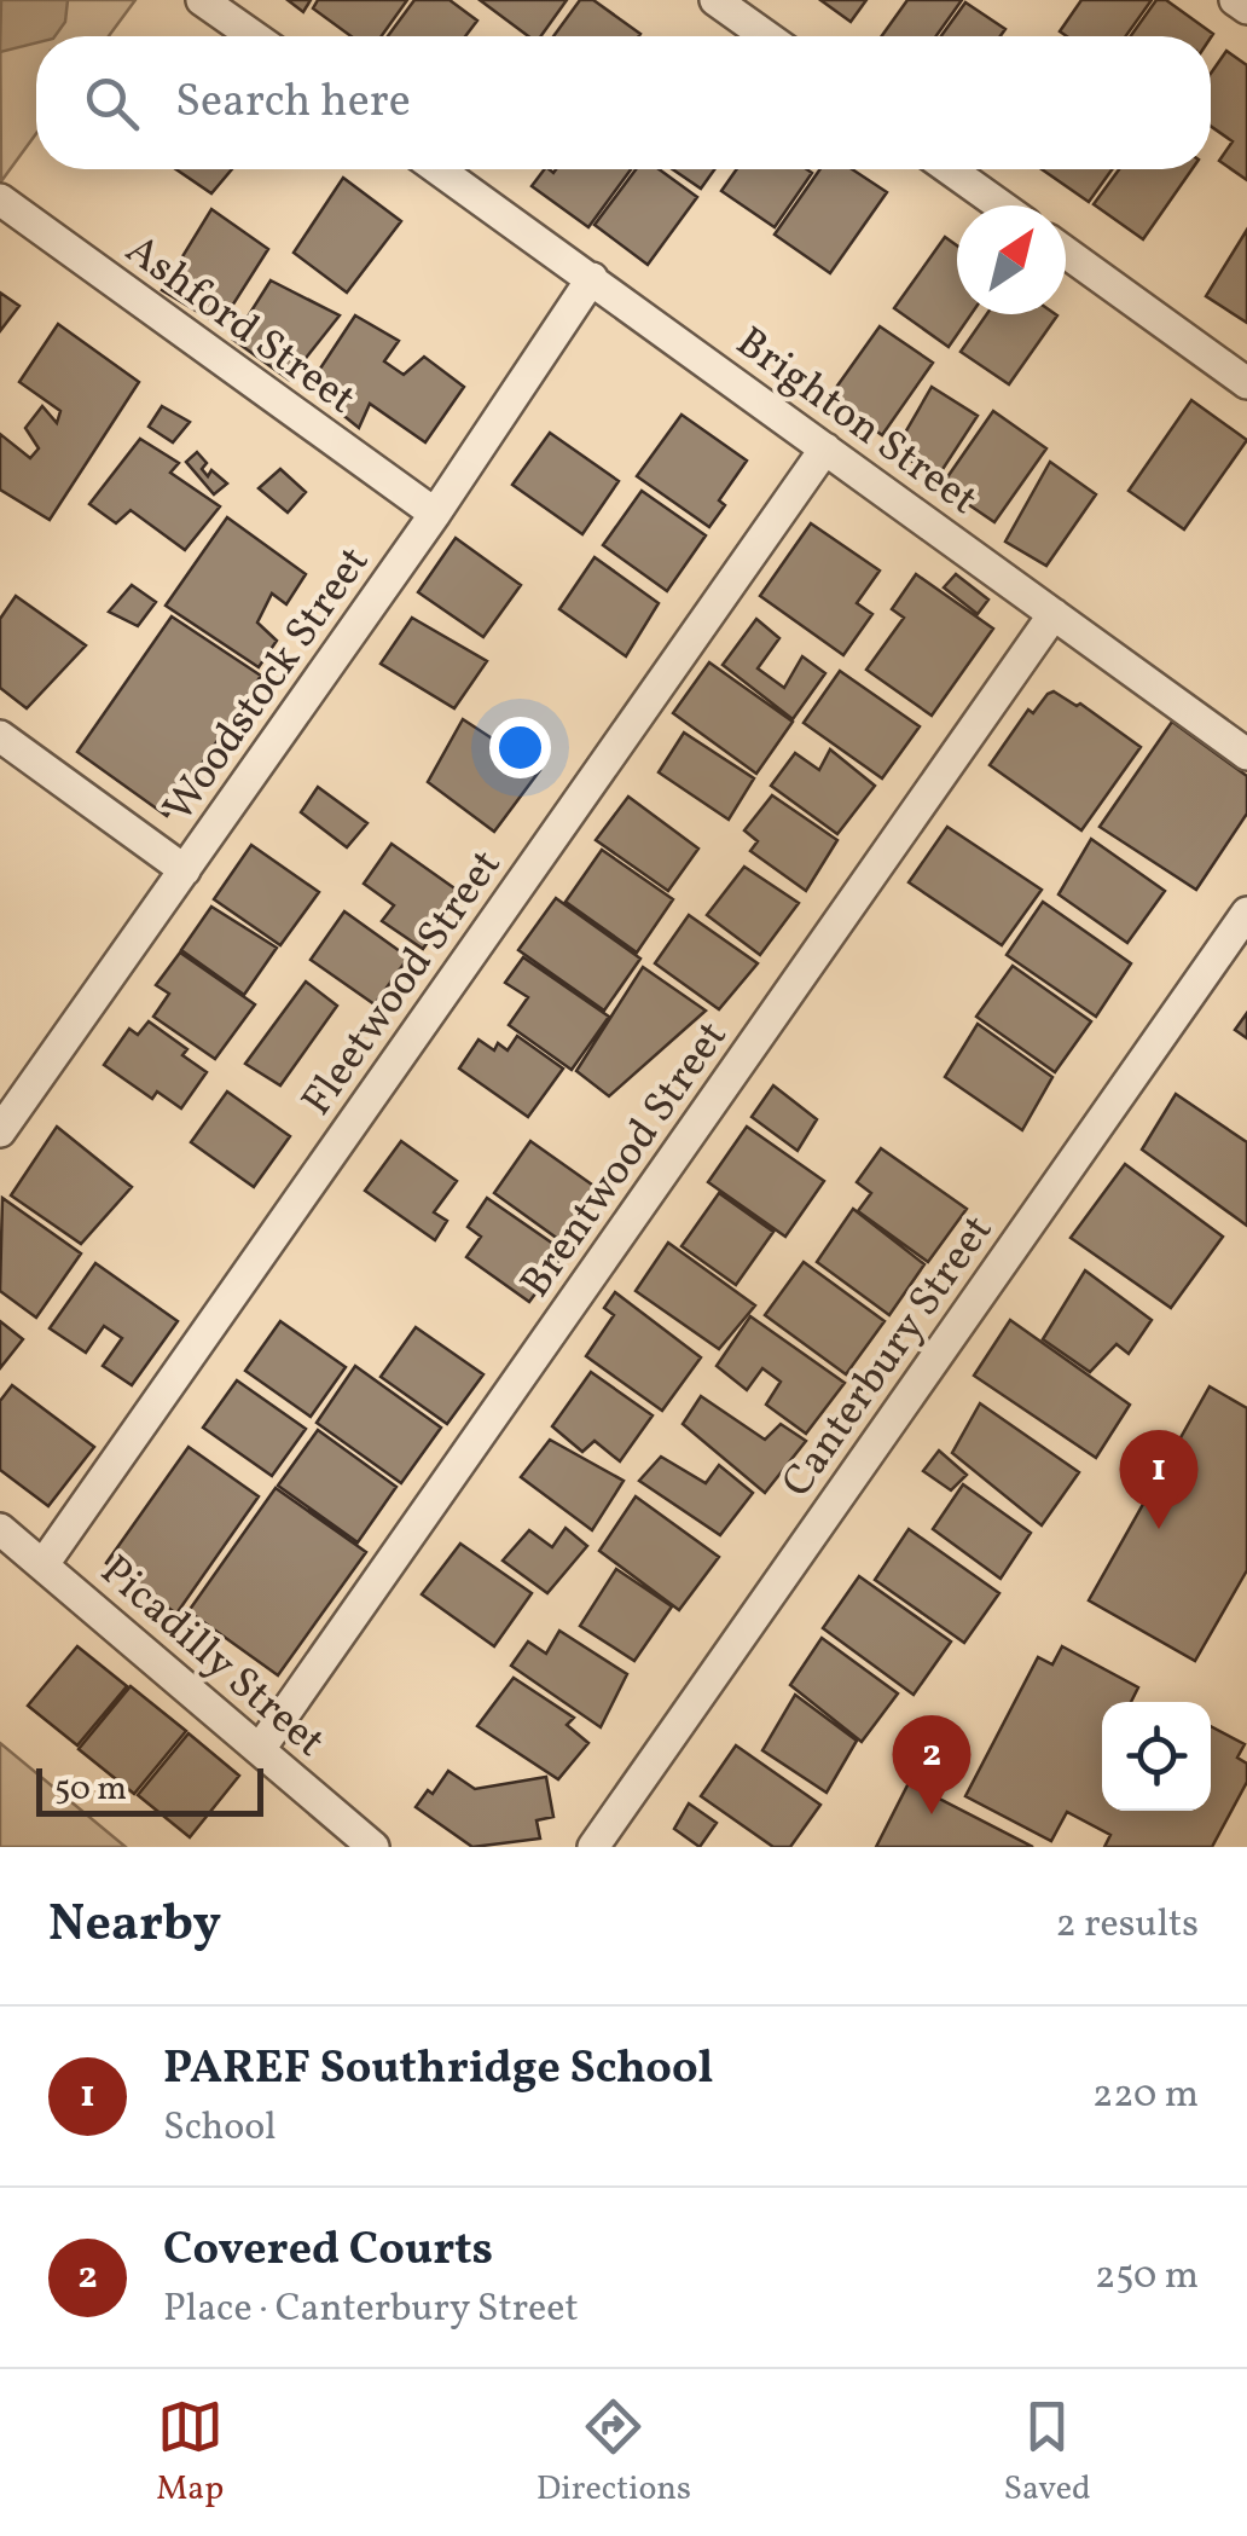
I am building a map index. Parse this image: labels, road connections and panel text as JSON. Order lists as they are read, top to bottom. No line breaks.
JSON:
{"streets":{"street":["Ashford Street","Brighton Street","Woodstock Street","Fleetwood Street","Brentwood Street","Canterbury Street","Picadilly Street"]},"crossings":[["Ashford Street","Woodstock Street"],["Brighton Street","Woodstock Street"],["Brighton Street","Fleetwood Street"],["Brighton Street","Brentwood Street"],["Fleetwood Street","Picadilly Street"],["Brentwood Street","Picadilly Street"]],"scale_bar":"50 m","north":"top right","page":{"search":"Search here","pins":["1","2"],"scale":"50 m","heading":["Nearby","2 results"],"list":[{"mark":"1","name":"PAREF Southridge School","note":"School","value":"220 m"},{"mark":"2","name":"Covered Courts","note":"Place · Canterbury Street","value":"250 m"}],"nav":["Map","Directions","Saved"]}}
